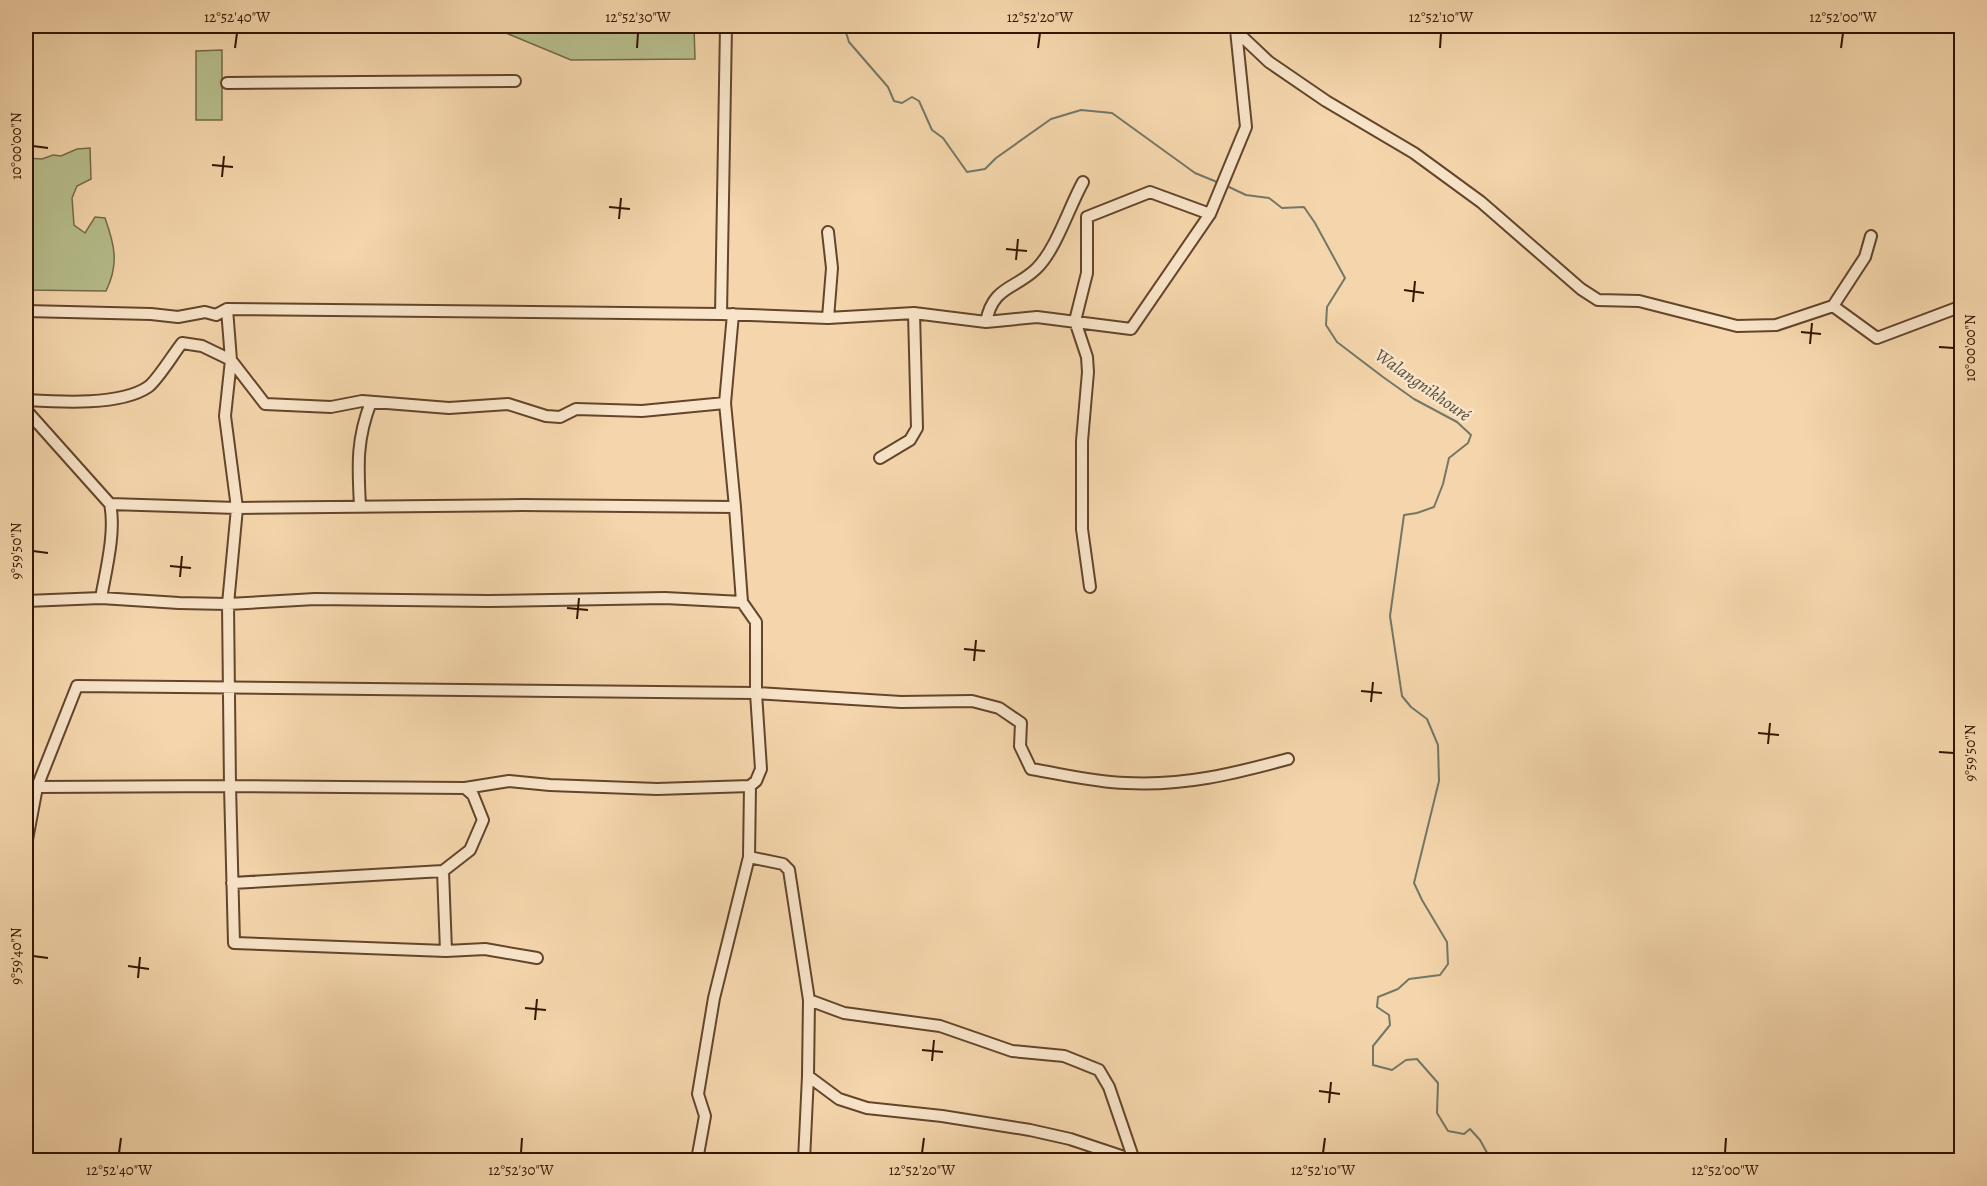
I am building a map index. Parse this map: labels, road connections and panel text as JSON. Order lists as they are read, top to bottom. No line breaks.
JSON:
{"water":["Walangnikhouré"],"coordinates":["12°52'40\"W","12°52'30\"W","12°52'20\"W","12°52'10\"W","12°52'00\"W","10°00'00\"N","9°59'50\"N","9°59'40\"N"]}
